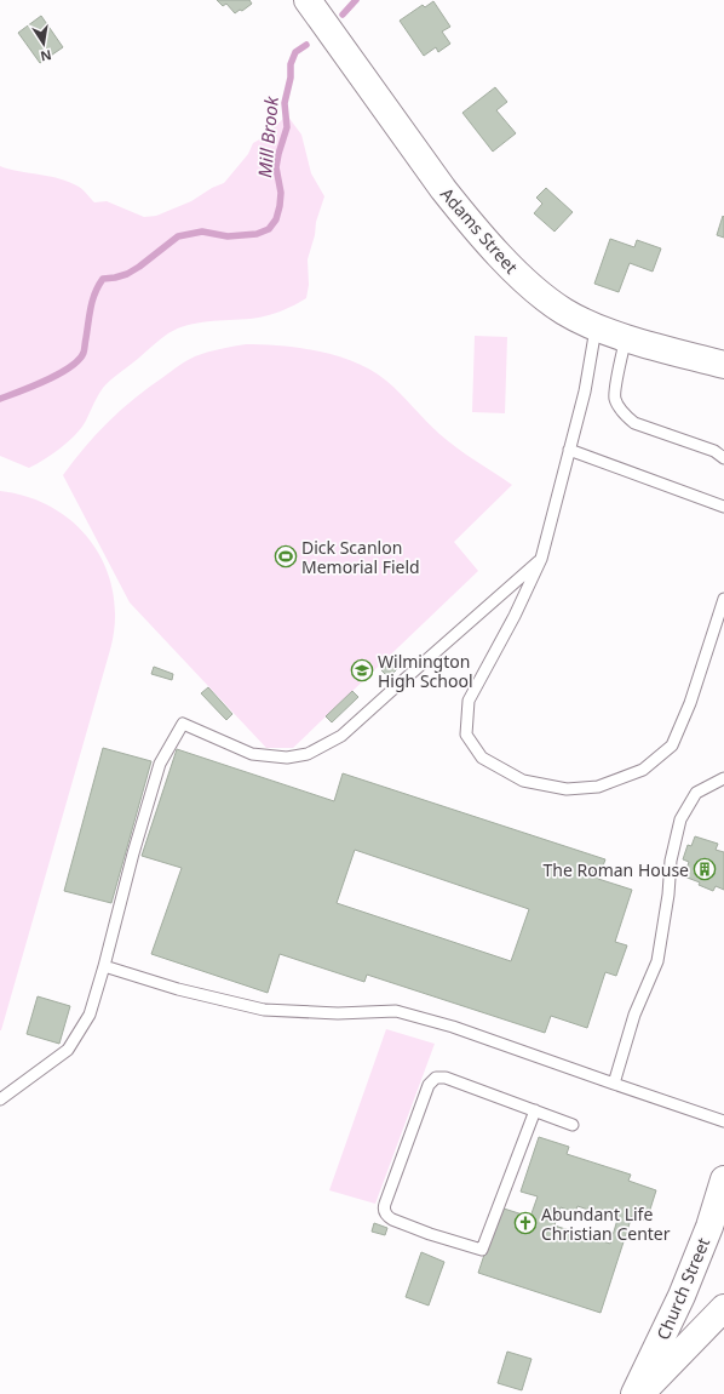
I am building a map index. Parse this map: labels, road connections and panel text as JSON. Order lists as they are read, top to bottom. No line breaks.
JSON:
{"streets":{"street":["Adams Street","Church Street"]},"water":["Mill Brook"],"places":{"sports":["Dick Scanlon Memorial Field"],"school or university":["Wilmington High School"],"building":["The Roman House"],"church":["Abundant Life Christian Center"]},"north":"bottom"}
